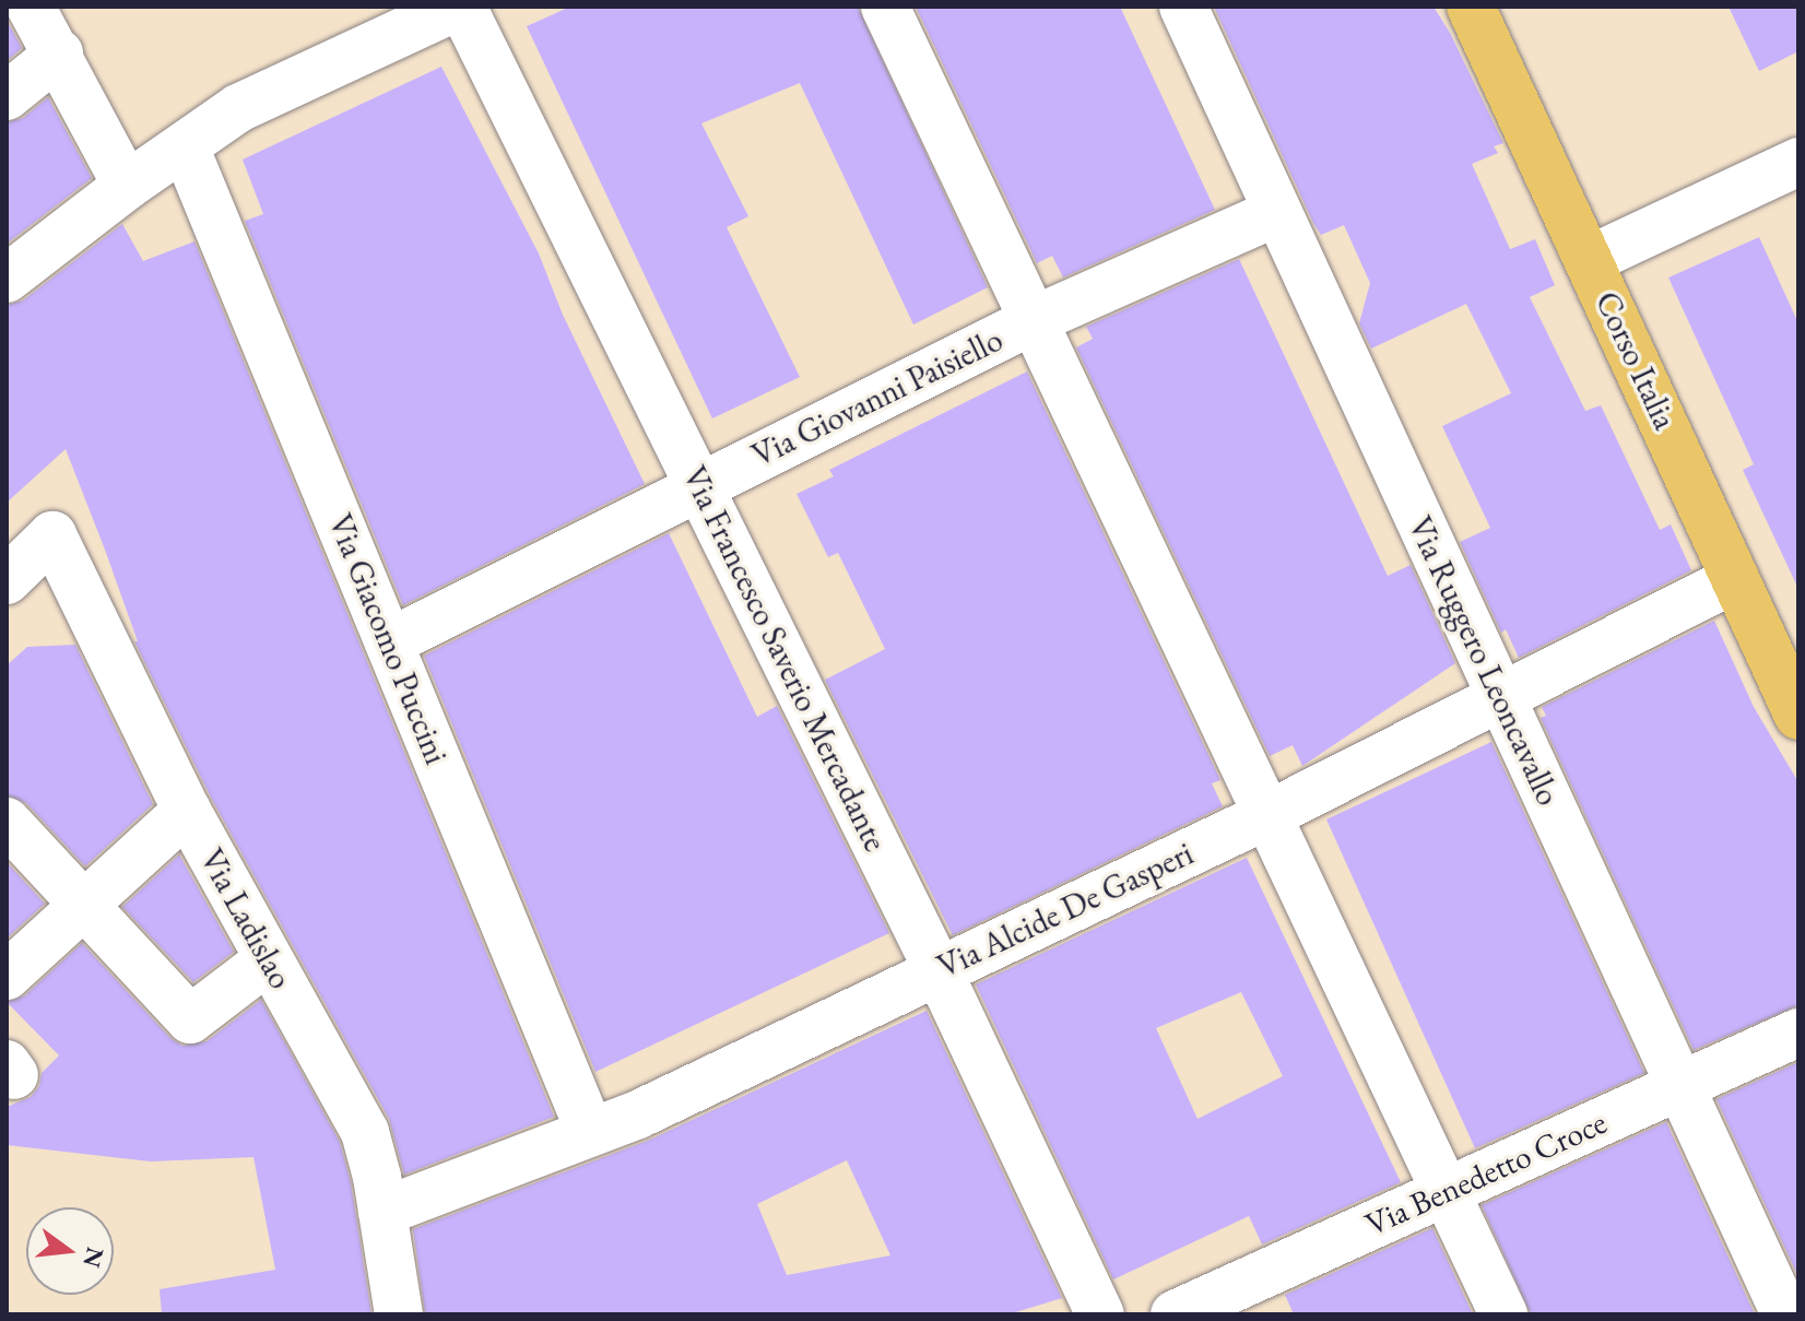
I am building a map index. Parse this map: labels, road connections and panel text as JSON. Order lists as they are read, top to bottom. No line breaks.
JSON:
{"streets":{"main road":["Corso Italia"],"street":["Via Giovanni Paisiello","Via Giacomo Puccini","Via Francesco Saverio Mercadante","Via Ruggero Leoncavallo","Via Alcide De Gasperi","Via Ladislao","Via Benedetto Croce"]},"crossings":[["Corso Italia","Via Alcide De Gasperi"],["Via Giovanni Paisiello","Via Giacomo Puccini"],["Via Giovanni Paisiello","Via Francesco Saverio Mercadante"],["Via Giovanni Paisiello","Via Ruggero Leoncavallo"],["Via Giacomo Puccini","Via Alcide De Gasperi"],["Via Francesco Saverio Mercadante","Via Alcide De Gasperi"],["Via Ruggero Leoncavallo","Via Alcide De Gasperi"],["Via Ruggero Leoncavallo","Via Benedetto Croce"],["Via Alcide De Gasperi","Via Ladislao"]],"north":"right"}
